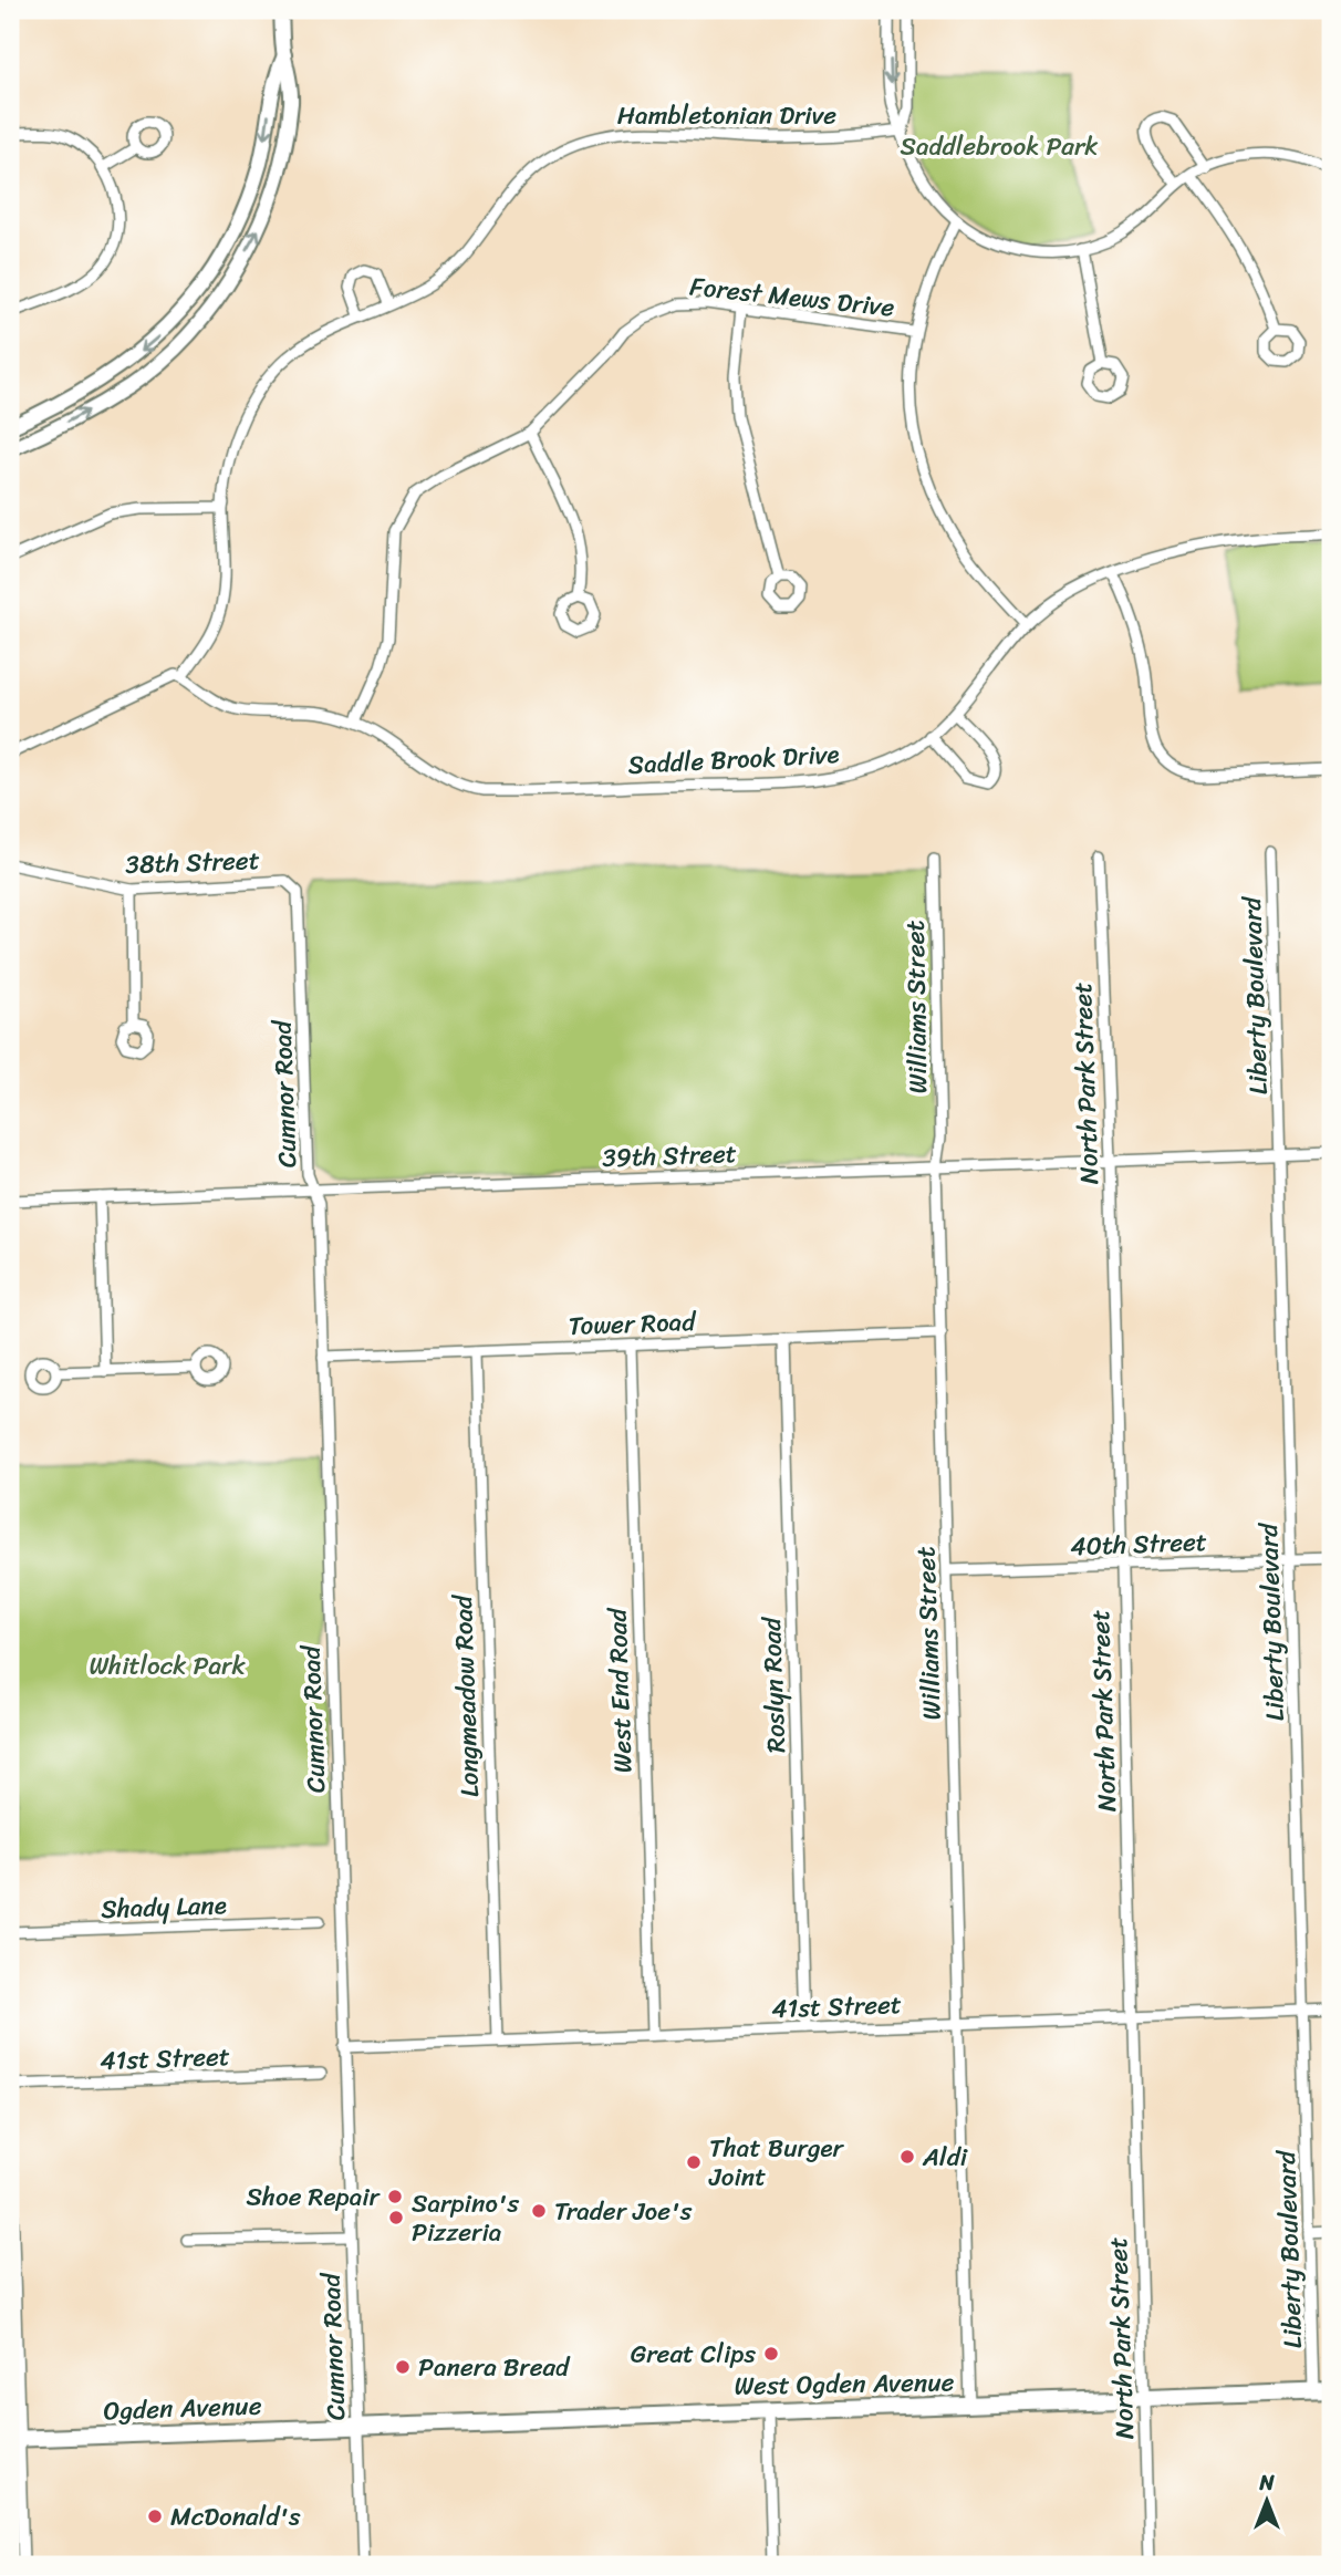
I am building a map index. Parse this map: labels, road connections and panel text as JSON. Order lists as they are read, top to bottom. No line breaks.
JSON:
{"streets":{"main road":["West Ogden Avenue","Ogden Avenue"],"street":["Hambletonian Drive","Forest Mews Drive","Saddle Brook Drive","38th Street","Liberty Boulevard","Williams Street","North Park Street","Cumnor Road","39th Street","Tower Road","40th Street","Roslyn Road","West End Road","Longmeadow Road","Shady Lane","41st Street"]},"crossings":[["Forest Mews Drive","Saddle Brook Drive"],["38th Street","Cumnor Road"],["Liberty Boulevard","39th Street"],["Liberty Boulevard","40th Street"],["Liberty Boulevard","41st Street"],["Liberty Boulevard","West Ogden Avenue"],["Williams Street","39th Street"],["Williams Street","Tower Road"],["Williams Street","40th Street"],["Williams Street","41st Street"],["Williams Street","West Ogden Avenue"],["North Park Street","39th Street"],["North Park Street","40th Street"],["North Park Street","41st Street"],["North Park Street","West Ogden Avenue"],["Cumnor Road","39th Street"],["Cumnor Road","Tower Road"],["Cumnor Road","41st Street"],["Cumnor Road","West Ogden Avenue"],["Cumnor Road","Ogden Avenue"],["Tower Road","Roslyn Road"],["Tower Road","West End Road"],["Tower Road","Longmeadow Road"],["Roslyn Road","41st Street"],["West End Road","41st Street"],["Longmeadow Road","41st Street"],["West Ogden Avenue","Ogden Avenue"]],"parks":["Saddlebrook Park","Whitlock Park"],"places":["Aldi","That Burger Joint","Shoe Repair","Trader Joe's","Sarpino's Pizzeria","Great Clips","Panera Bread","McDonald's"],"north":"top"}
